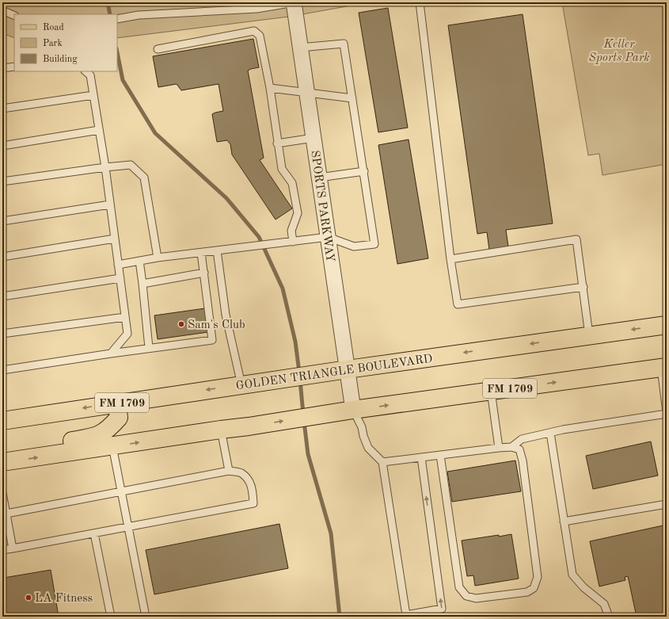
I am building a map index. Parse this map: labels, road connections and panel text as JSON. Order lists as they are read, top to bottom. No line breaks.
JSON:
{"streets":{"main road":["GOLDEN TRIANGLE BOULEVARD","FM 1709"],"street":["SPORTS PARKWAY"]},"crossings":[["SPORTS PARKWAY","GOLDEN TRIANGLE BOULEVARD"],["SPORTS PARKWAY","FM 1709"]],"parks":["Keller Sports Park"],"places":["Sam's Club","LA Fitness"],"legend":["Road","Park","Building"]}
